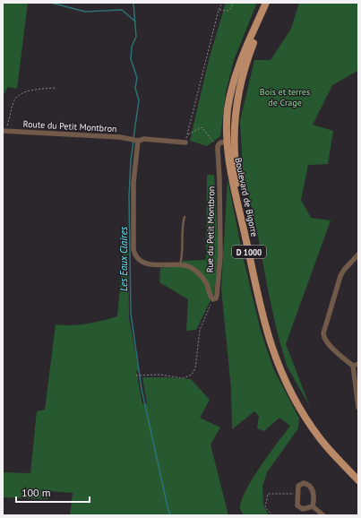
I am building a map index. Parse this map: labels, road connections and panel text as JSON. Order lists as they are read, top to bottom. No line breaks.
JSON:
{"streets":{"main road":["Boulevard de Bigorre","D 1000"],"street":["Route du Petit Montbron","Rue du Petit Montbron"]},"water":["Les Eaux Claires"],"parks":["Bois et terres de Crage"],"scale_bar":"100 m"}
